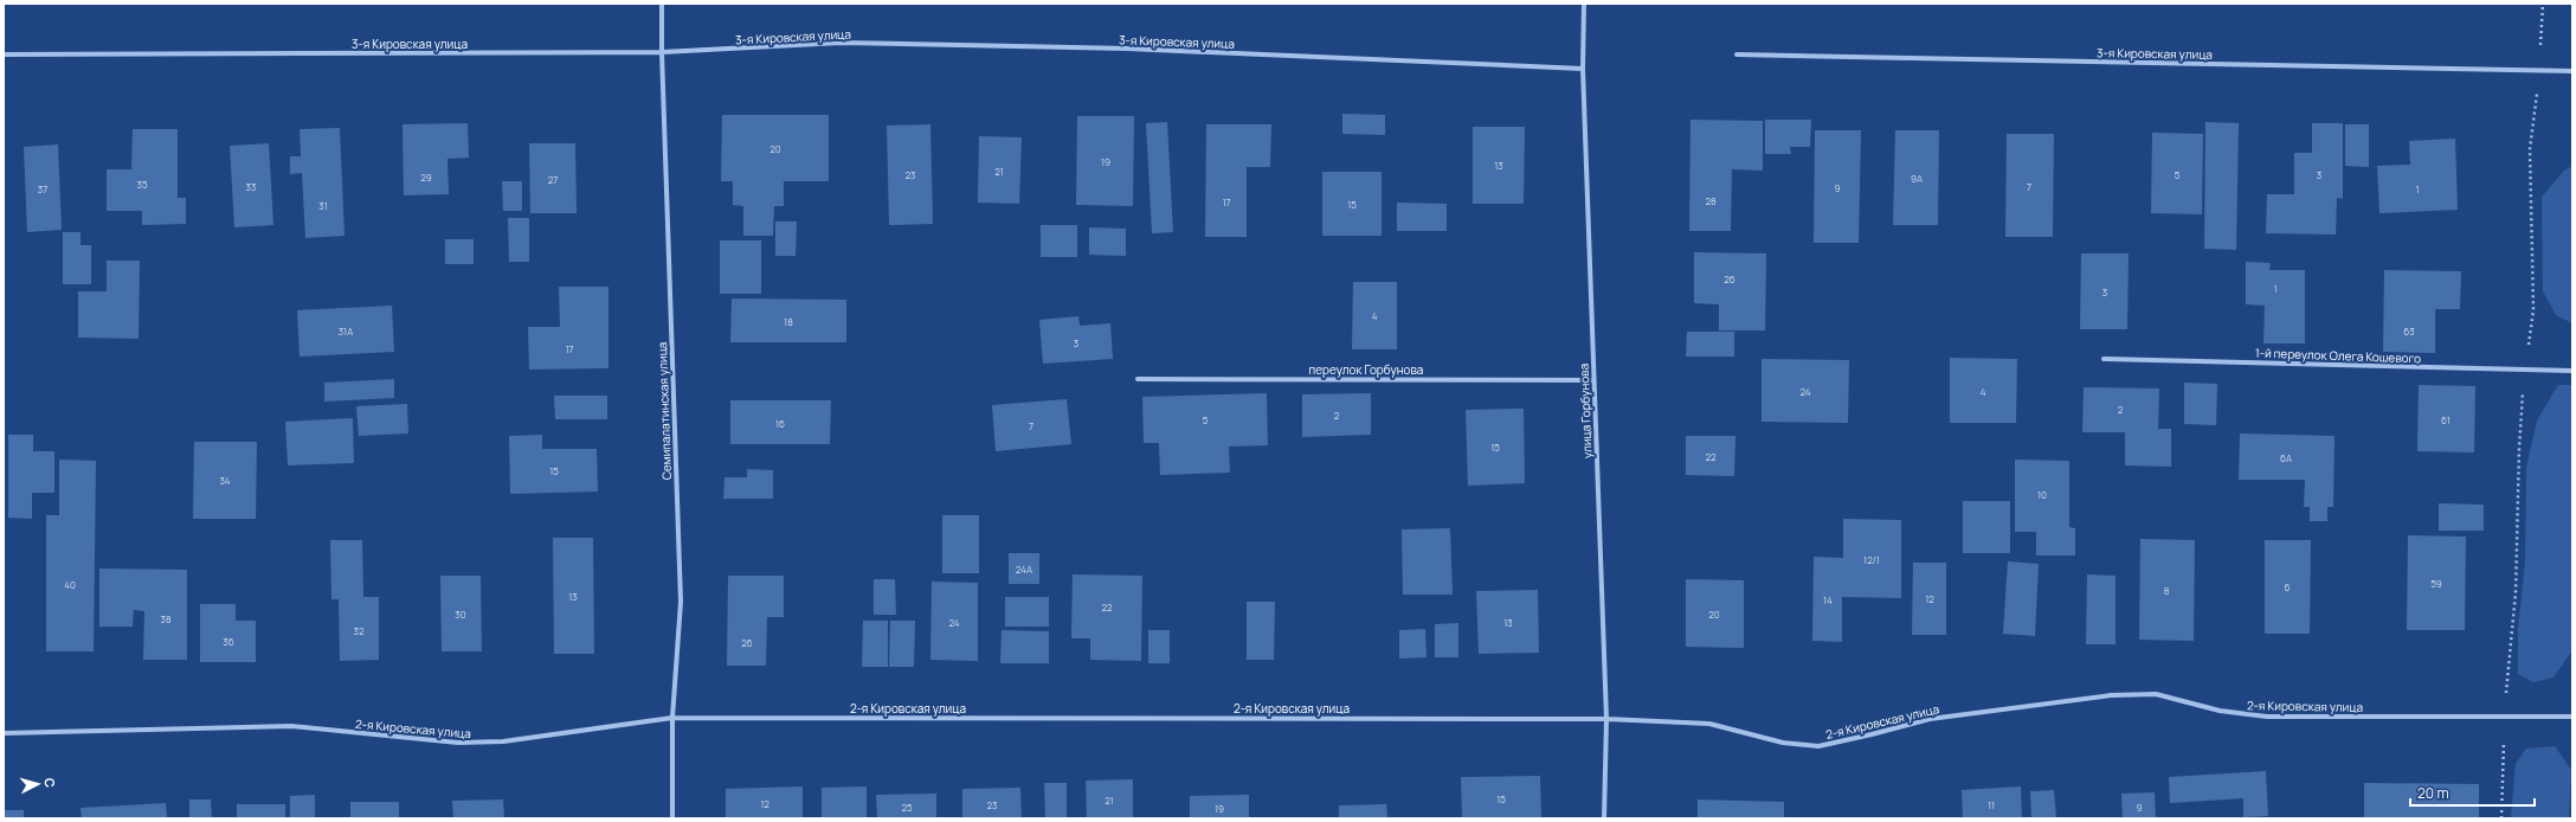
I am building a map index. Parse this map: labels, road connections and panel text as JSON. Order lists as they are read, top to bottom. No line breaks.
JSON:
{"streets":{"street":["3-я Кировская улица","1-й переулок Олега Кошевого","переулок Горбунова","Семипалатинская улица","улица Горбунова","2-я Кировская улица"]},"crossings":[["3-я Кировская улица","Семипалатинская улица"],["3-я Кировская улица","улица Горбунова"],["переулок Горбунова","улица Горбунова"],["Семипалатинская улица","2-я Кировская улица"],["улица Горбунова","2-я Кировская улица"]],"house_numbers":["20","19","13","21","23","5","3","29","9А","27","35","33","7","9","37","1","28","17","15","31","26","1","3","4","18","31А","63","3","17","24","4","2","2","5","61","16","7","15","22","6А","15","34","10","12/1","24А","59","40","6","8","13","12","14","22","30","20","38","24","13","32","36","26","15","21","12","23","11","25","9","19"],"scale_bar":"20 m","north":"right"}
